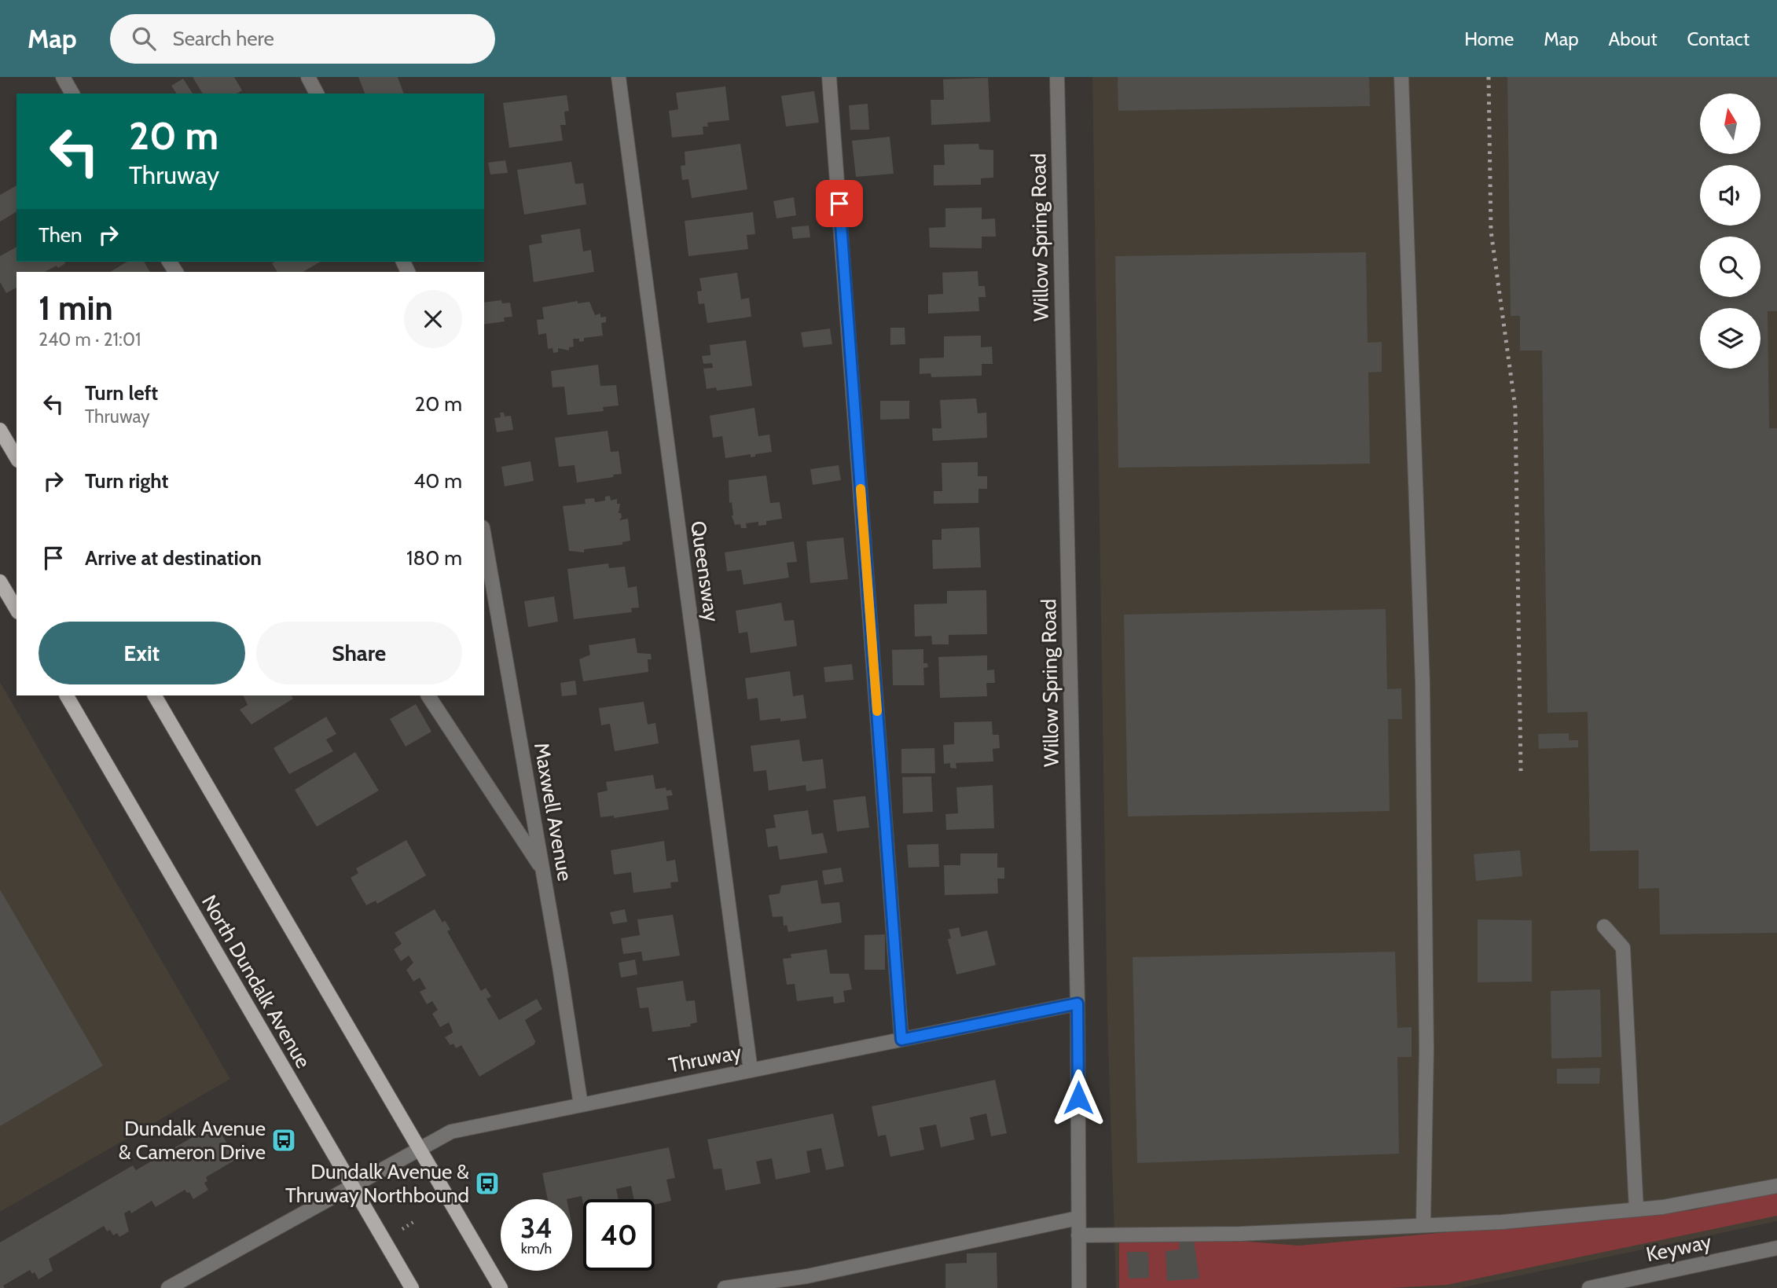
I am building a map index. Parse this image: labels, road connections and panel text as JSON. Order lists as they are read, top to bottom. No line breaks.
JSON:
{"streets":{"main road":["North Dundalk Avenue"],"street":["Willow Spring Road","Queensway","Maxwell Avenue","Thruway","Keyway"]},"crossings":[["Willow Spring Road","Thruway"],["Queensway","Thruway"],["Maxwell Avenue","Thruway"],["North Dundalk Avenue","Thruway"]],"places":{"bus stop":["Dundalk Avenue & Cameron Drive","Dundalk Avenue & Thruway Northbound"]},"north":"top","page":{"header":"Map","search":"Search here","nav":["Home","Map","About","Contact"],"turn":["20 m","Thruway"],"then":"Then","heading":["1 min","240 m · 21:01"],"list":[{"name":"Turn left","note":"Thruway","value":"20 m"},{"name":"Turn right","value":"40 m"},{"name":"Arrive at destination","value":"180 m"}],"buttons":["Exit","Share"],"speed":"34 km/h","limit":"40"}}
